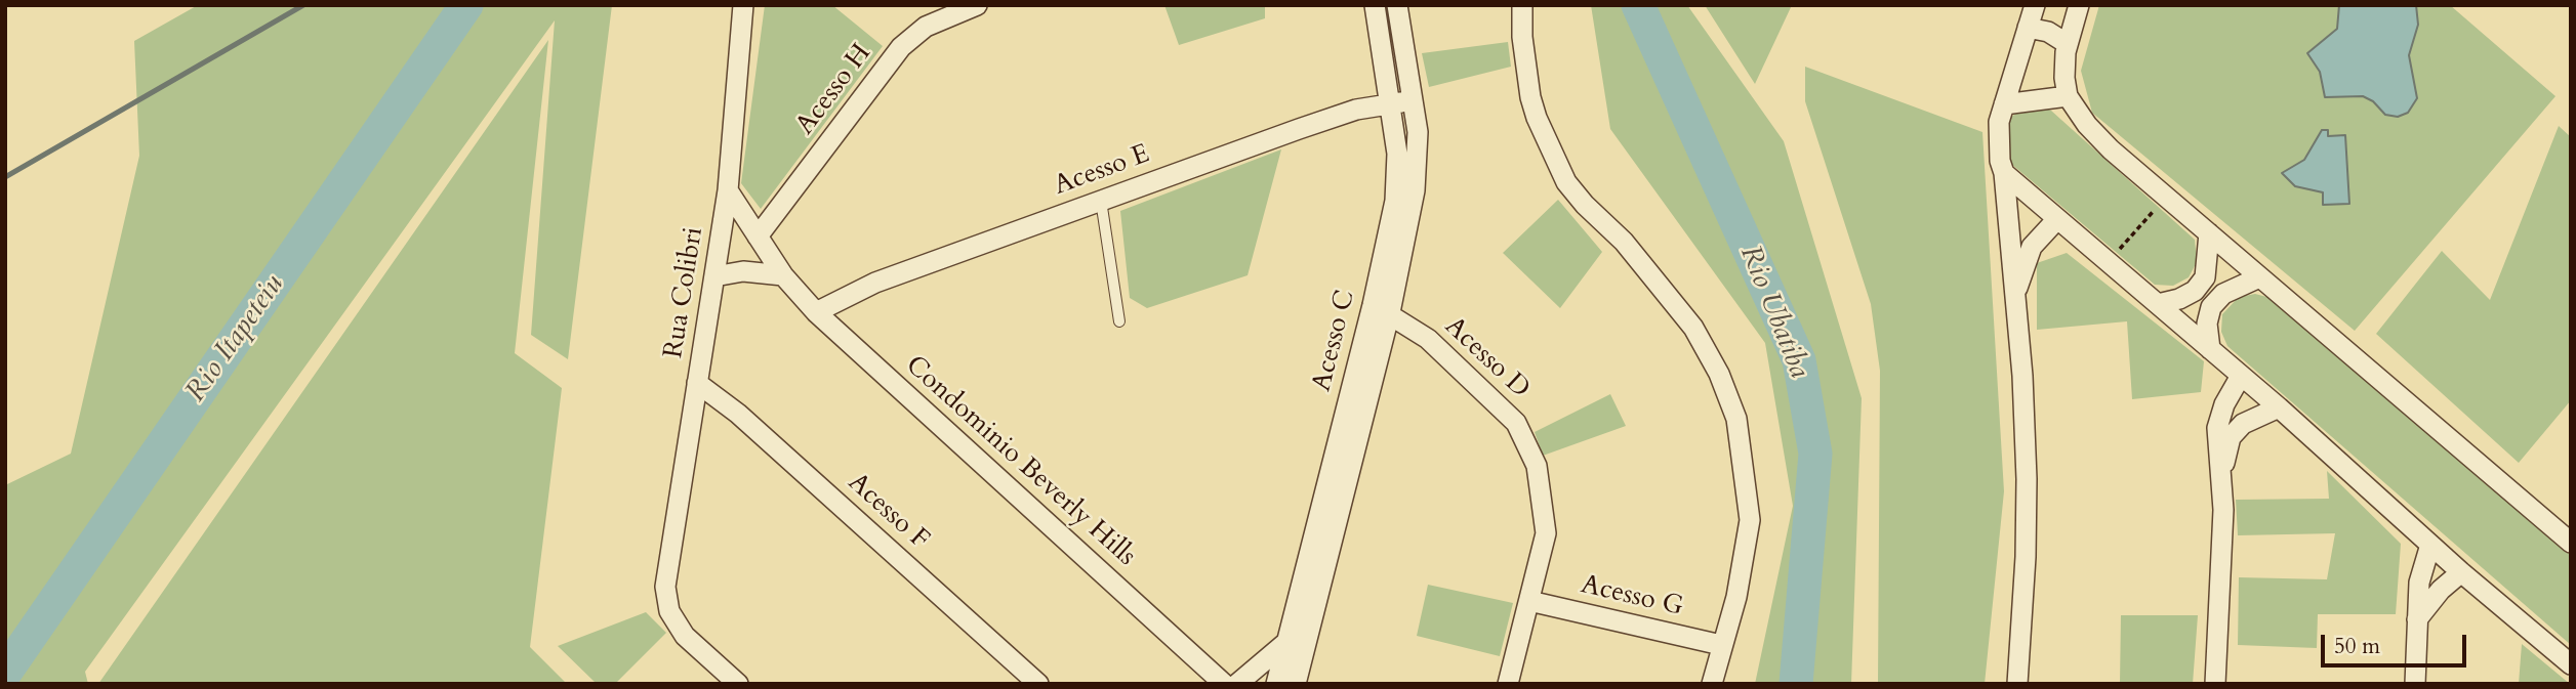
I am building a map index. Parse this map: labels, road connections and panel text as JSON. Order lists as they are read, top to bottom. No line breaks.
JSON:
{"streets":{"street":["Acesso H","Acesso E","Rua Colibri","Acesso C","Acesso D","Condominio Beverly Hills","Acesso F","Acesso G"]},"crossings":[["Acesso H","Condominio Beverly Hills"],["Acesso E","Acesso C"],["Acesso E","Condominio Beverly Hills"],["Rua Colibri","Condominio Beverly Hills"],["Rua Colibri","Acesso F"],["Acesso C","Acesso D"],["Acesso D","Acesso G"]],"water":["Rio Ubatiba","Rio Itapeteiu"],"scale_bar":"50 m"}
